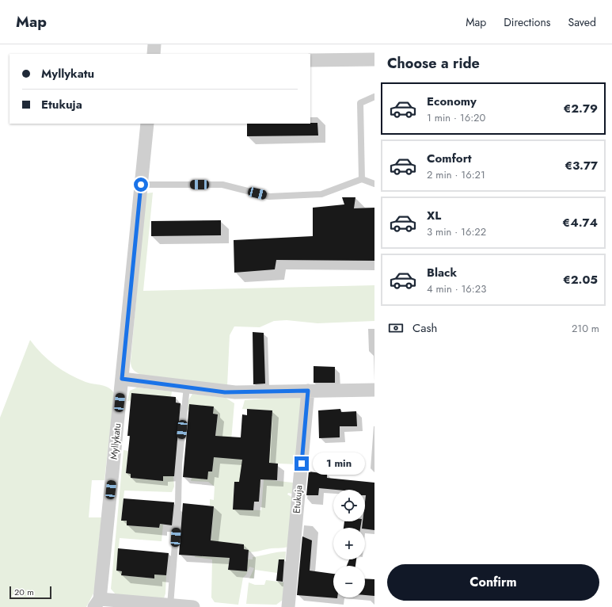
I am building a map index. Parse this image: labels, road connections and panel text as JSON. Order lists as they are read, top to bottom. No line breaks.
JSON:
{"streets":{"street":["Myllykatu","Etukuja"]},"scale_bar":"20 m","page":{"header":"Map","nav":["Map","Directions","Saved"],"heading":"Choose a ride","banner":["Myllykatu","Etukuja"],"list":[{"name":"Economy","note":"1 min · 16:20","value":"€2.79"},{"name":"Comfort","note":"2 min · 16:21","value":"€3.77"},{"name":"XL","note":"3 min · 16:22","value":"€4.74"},{"name":"Black","note":"4 min · 16:23","value":"€2.05"}],"pay":["Cash","210 m"],"bubble":"1 min","map_buttons":["+","−"],"buttons":"Confirm","scale":"20 m"}}
